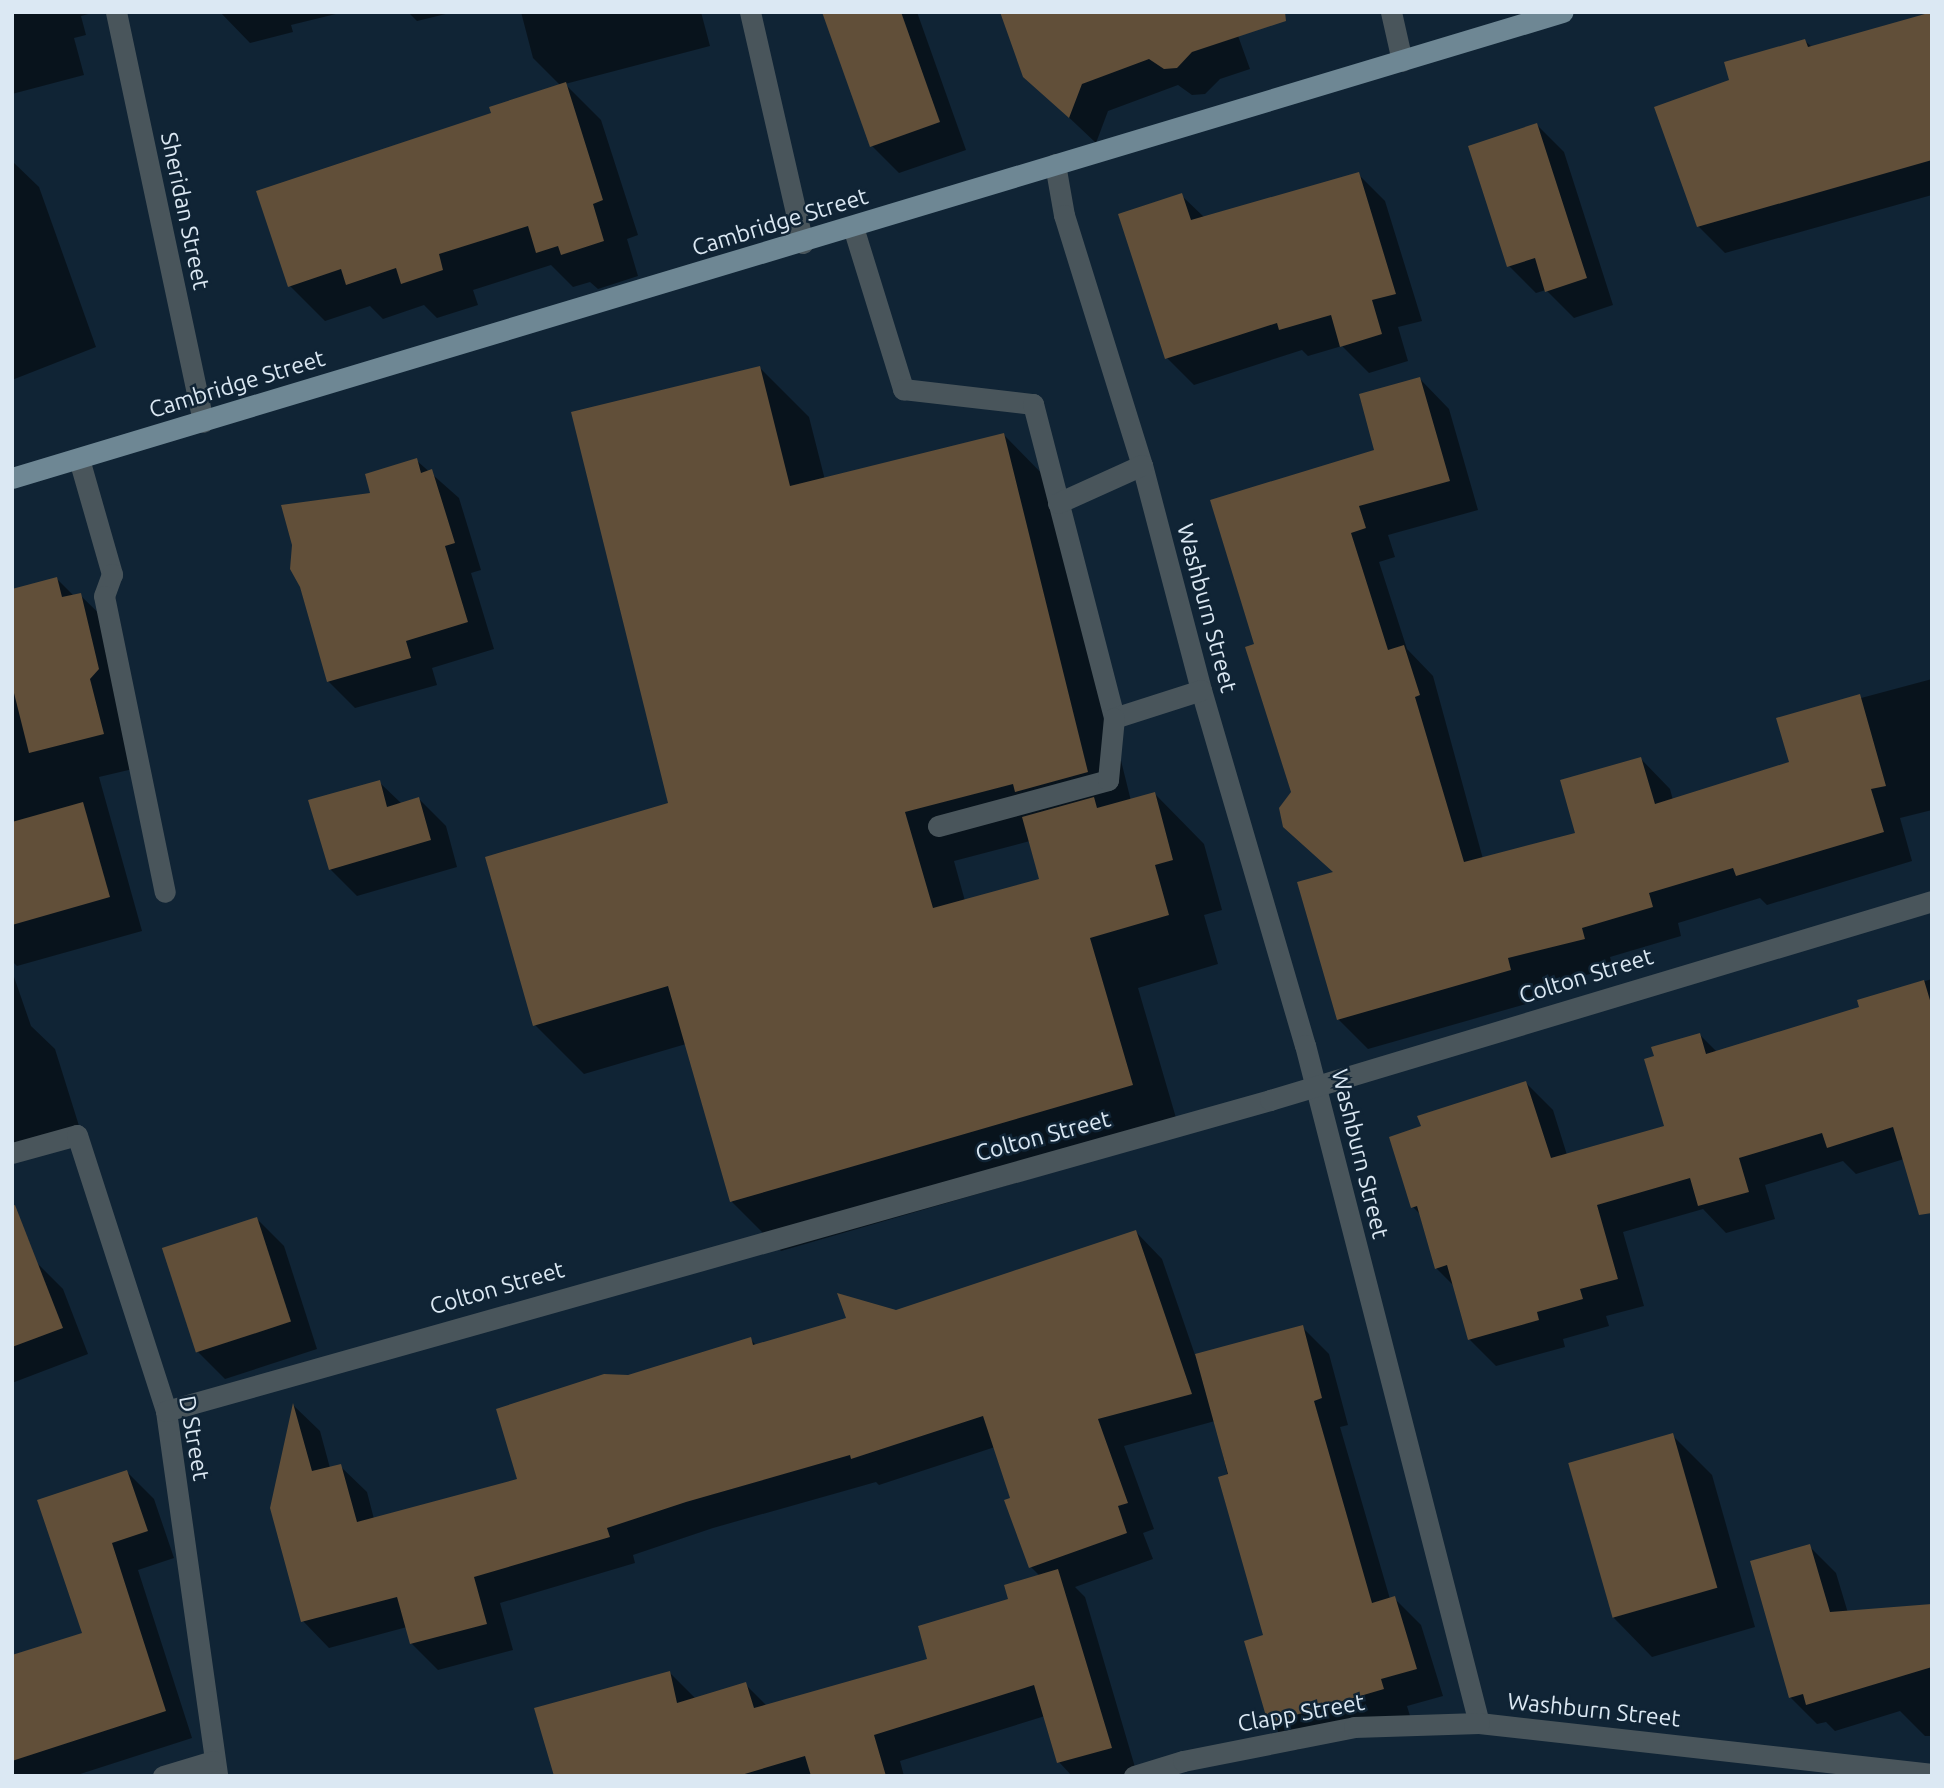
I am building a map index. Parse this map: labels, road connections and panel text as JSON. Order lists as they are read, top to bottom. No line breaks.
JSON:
{"streets":{"main road":["Cambridge Street"],"street":["Sheridan Street","Washburn Street","Colton Street","D Street","Clapp Street"]},"crossings":[["Sheridan Street","Cambridge Street"],["Cambridge Street","Washburn Street"],["Washburn Street","Colton Street"],["Washburn Street","Clapp Street"],["Colton Street","D Street"]]}
